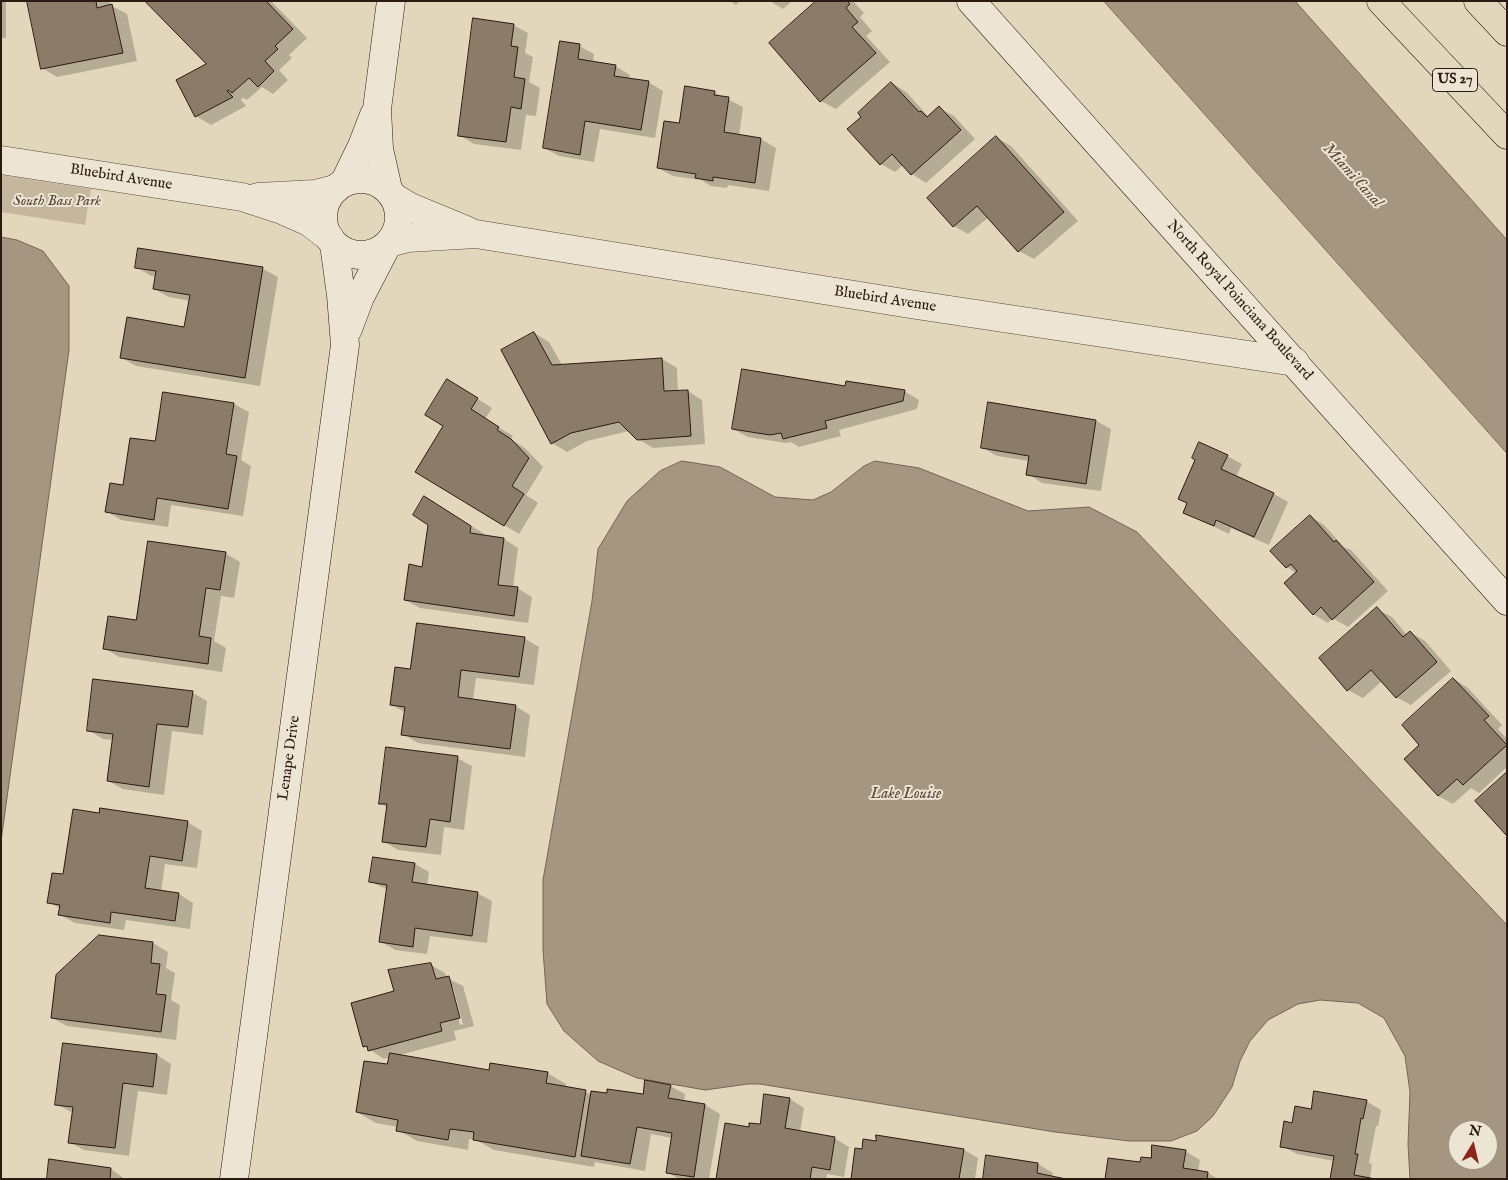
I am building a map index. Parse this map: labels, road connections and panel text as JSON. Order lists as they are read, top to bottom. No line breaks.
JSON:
{"streets":{"highway":["US 27"],"street":["Bluebird Avenue","North Royal Poinciana Boulevard","Lenape Drive"]},"crossings":[["Bluebird Avenue","North Royal Poinciana Boulevard"],["Bluebird Avenue","Lenape Drive"]],"water":["Miami Canal","Lake Louise"],"parks":["South Bass Park"],"north":"top"}
